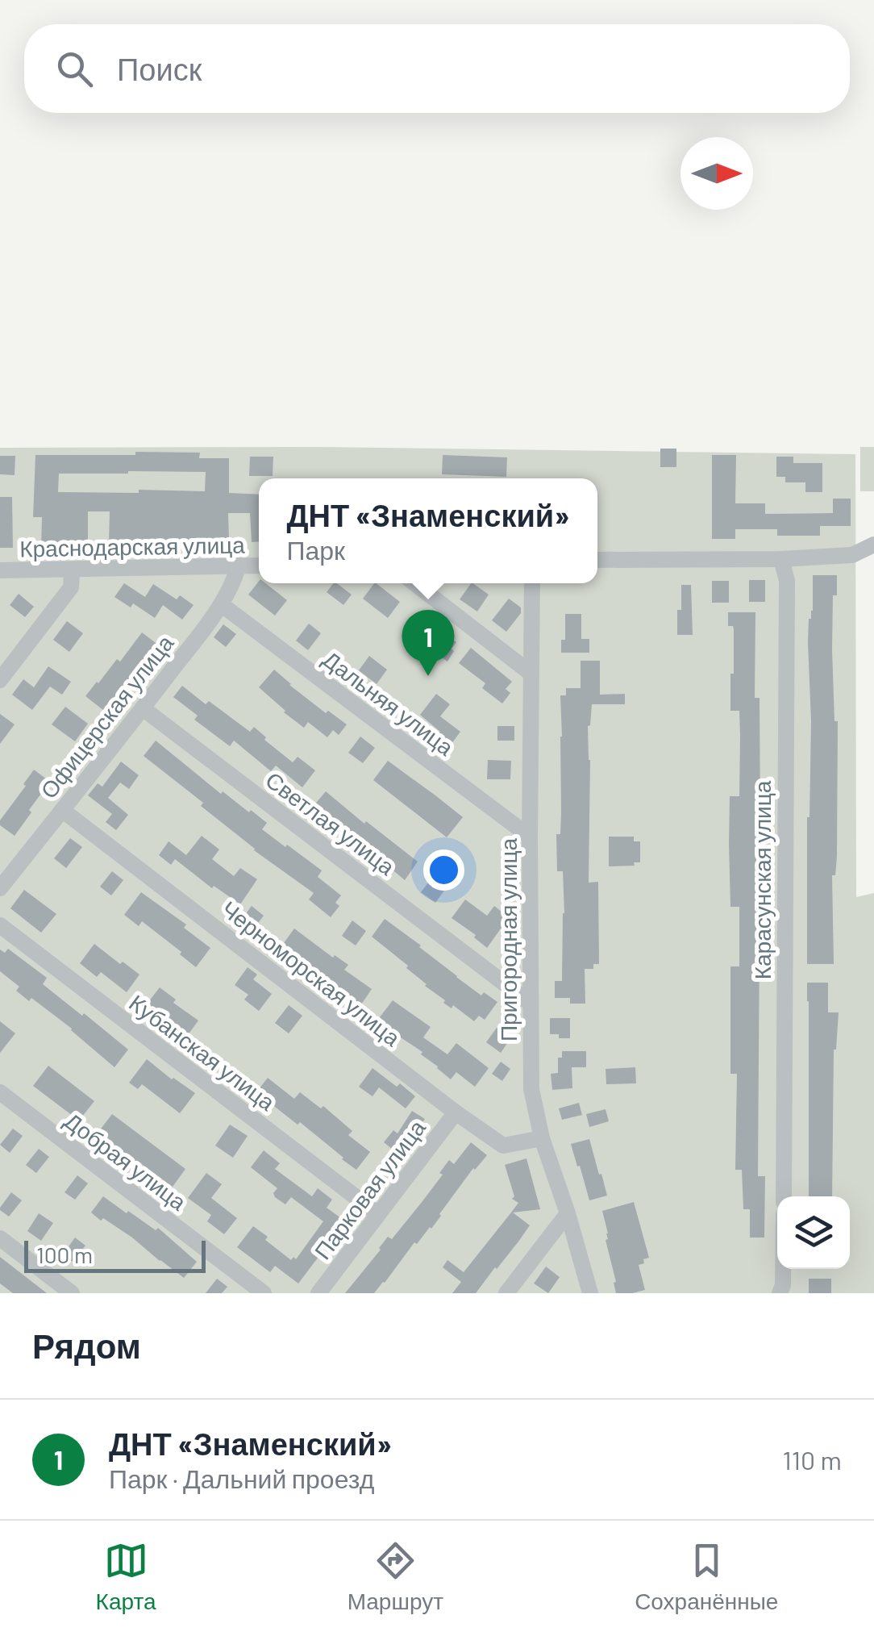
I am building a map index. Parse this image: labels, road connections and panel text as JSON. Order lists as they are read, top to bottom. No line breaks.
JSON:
{"streets":{"street":["Краснодарская улица","Дальняя улица","Офицерская улица","Светлая улица","Карасунская улица","Пригородная улица","Черноморская улица","Кубанская улица","Добрая улица","Парковая улица"]},"crossings":[["Краснодарская улица","Офицерская улица"],["Дальняя улица","Офицерская улица"],["Дальняя улица","Пригородная улица"],["Офицерская улица","Светлая улица"],["Офицерская улица","Черноморская улица"],["Светлая улица","Пригородная улица"],["Пригородная улица","Черноморская улица"],["Черноморская улица","Парковая улица"],["Кубанская улица","Парковая улица"]],"scale_bar":"100 m","north":"right","page":{"search":"Поиск","popup":["ДНТ «Знаменский»","Парк"],"pins":"1","scale":"100 m","heading":"Рядом","list":[{"mark":"1","name":"ДНТ «Знаменский»","note":"Парк · Дальний проезд","value":"110 m"}],"nav":["Карта","Маршрут","Сохранённые"]}}
